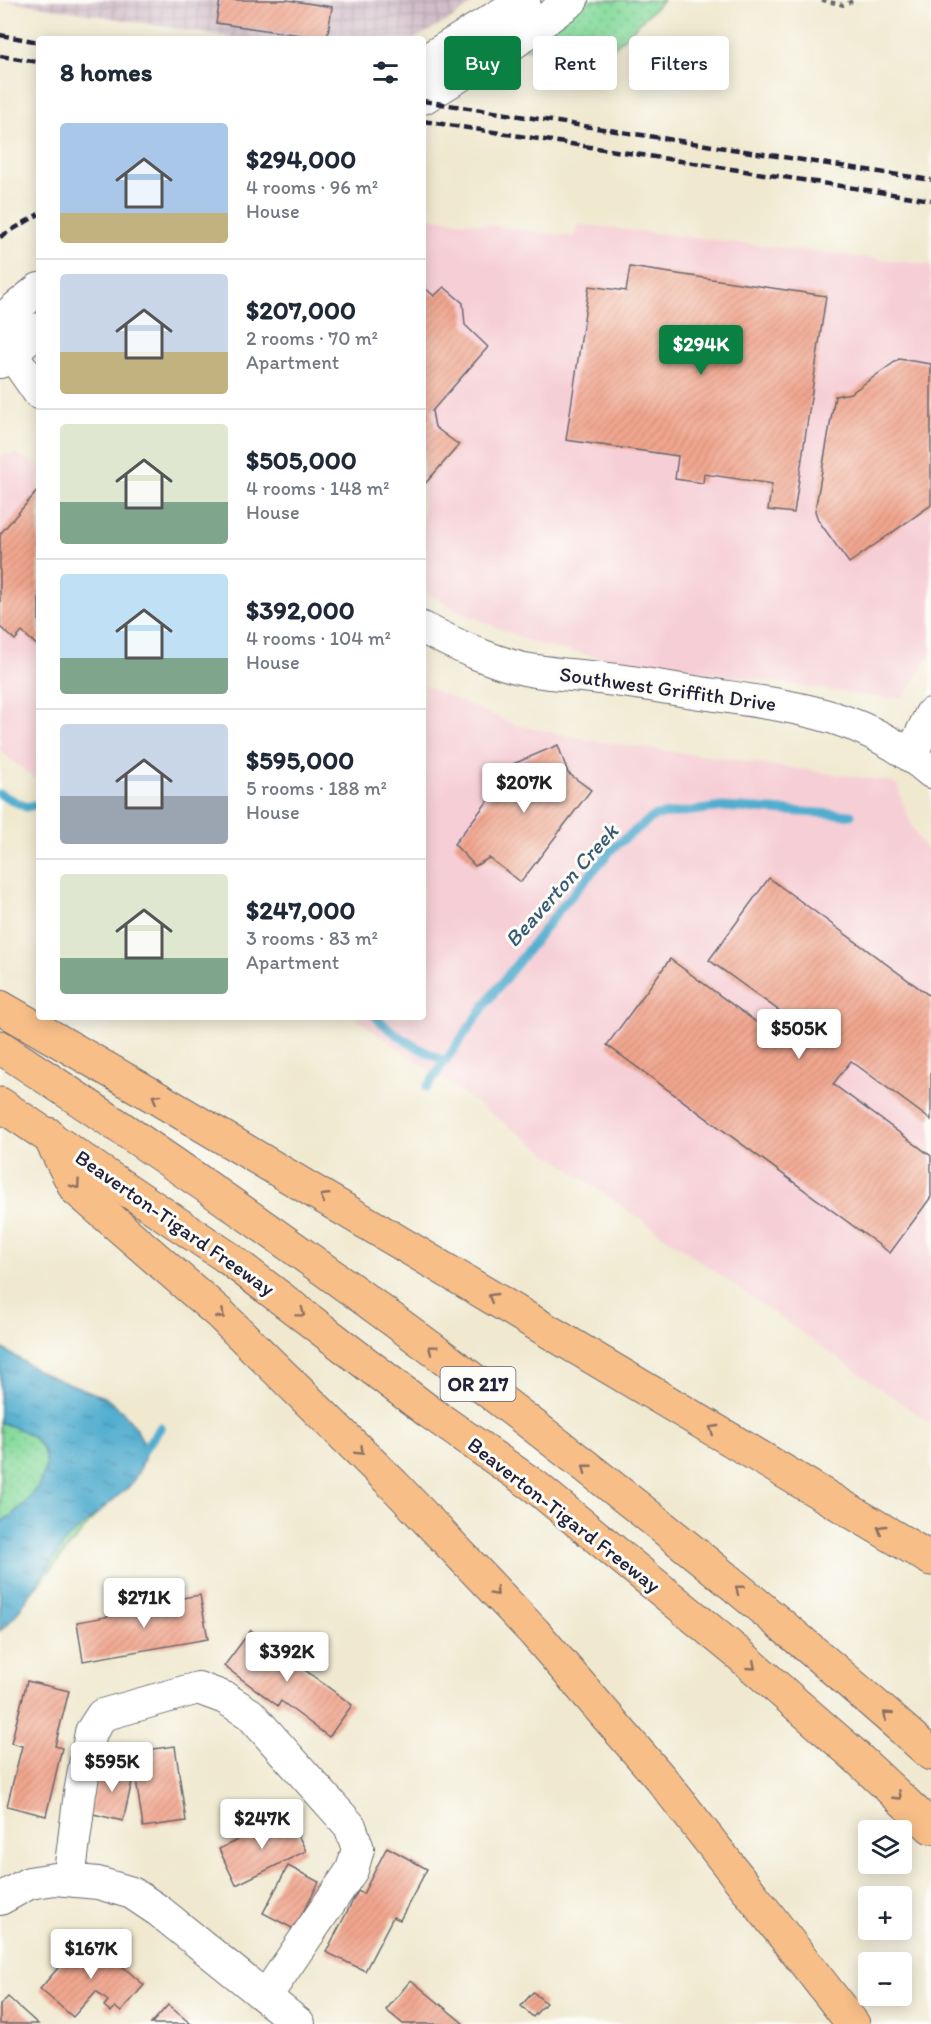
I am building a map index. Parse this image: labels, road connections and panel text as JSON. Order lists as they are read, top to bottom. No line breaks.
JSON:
{"streets":{"highway":["Beaverton-Tigard Freeway","OR 217"],"street":["Southwest Griffith Drive"]},"water":["Beaverton Creek"],"page":{"chip":["Buy","Rent","Filters"],"heading":"8 homes","list":[{"name":"$294,000","note":"4 rooms · 96 m² · House"},{"name":"$207,000","note":"2 rooms · 70 m² · Apartment"},{"name":"$505,000","note":"4 rooms · 148 m² · House"},{"name":"$392,000","note":"4 rooms · 104 m² · House"},{"name":"$595,000","note":"5 rooms · 188 m² · House"},{"name":"$247,000","note":"3 rooms · 83 m² · Apartment"}],"price":["$294K","$207K","$505K","$271K","$392K","$595K","$247K","$167K"],"map_buttons":["+","−"]}}
